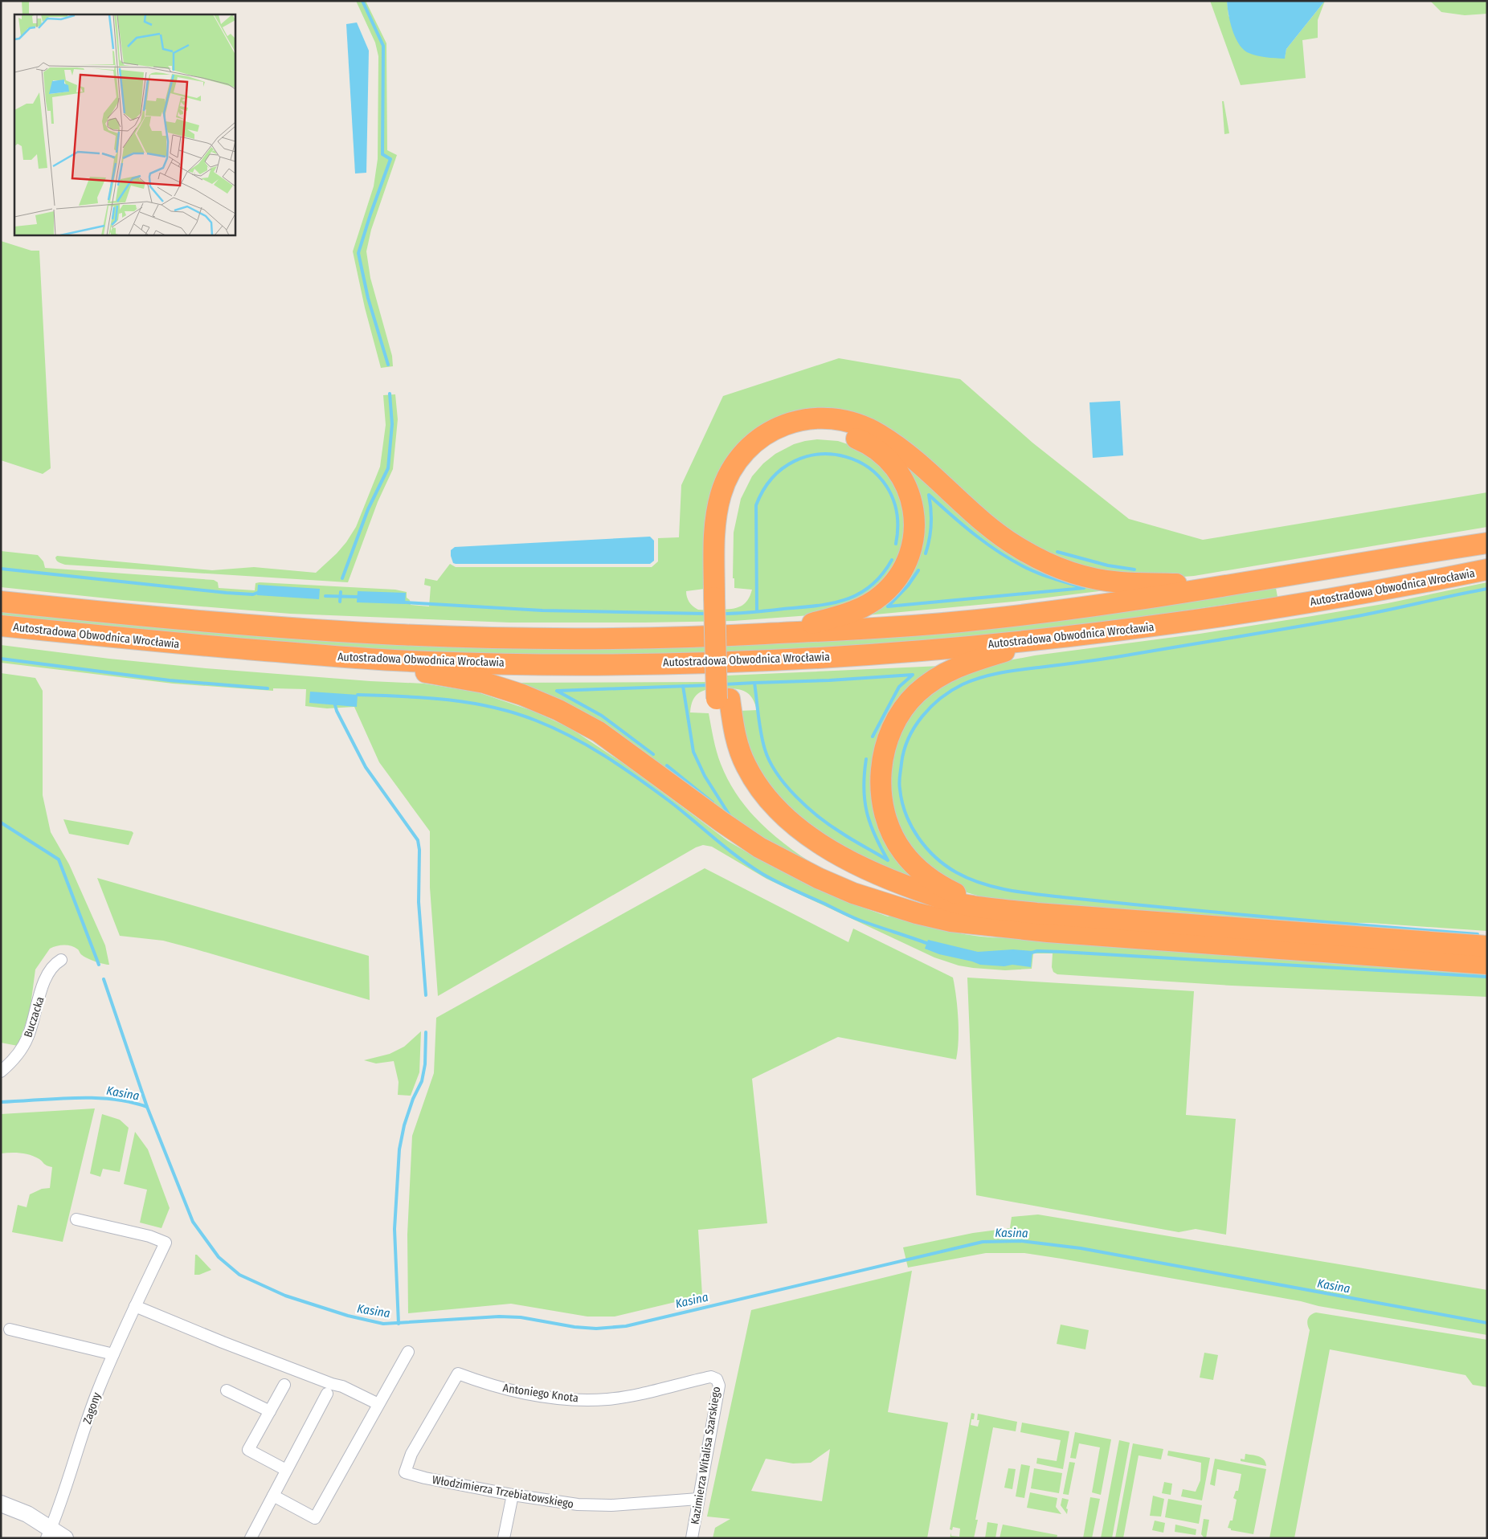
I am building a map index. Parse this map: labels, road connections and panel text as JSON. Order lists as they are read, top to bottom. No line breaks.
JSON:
{"streets":{"highway":["Autostradowa Obwodnica Wrocławia"],"street":["Buczacka","Antoniego Knota","Zagony","Kazimierza Witalisa Szarskiego","Włodzimierza Trzebiatowskiego"]},"crossings":[["Antoniego Knota","Kazimierza Witalisa Szarskiego"],["Antoniego Knota","Włodzimierza Trzebiatowskiego"],["Kazimierza Witalisa Szarskiego","Włodzimierza Trzebiatowskiego"]],"water":["Kasina"]}
